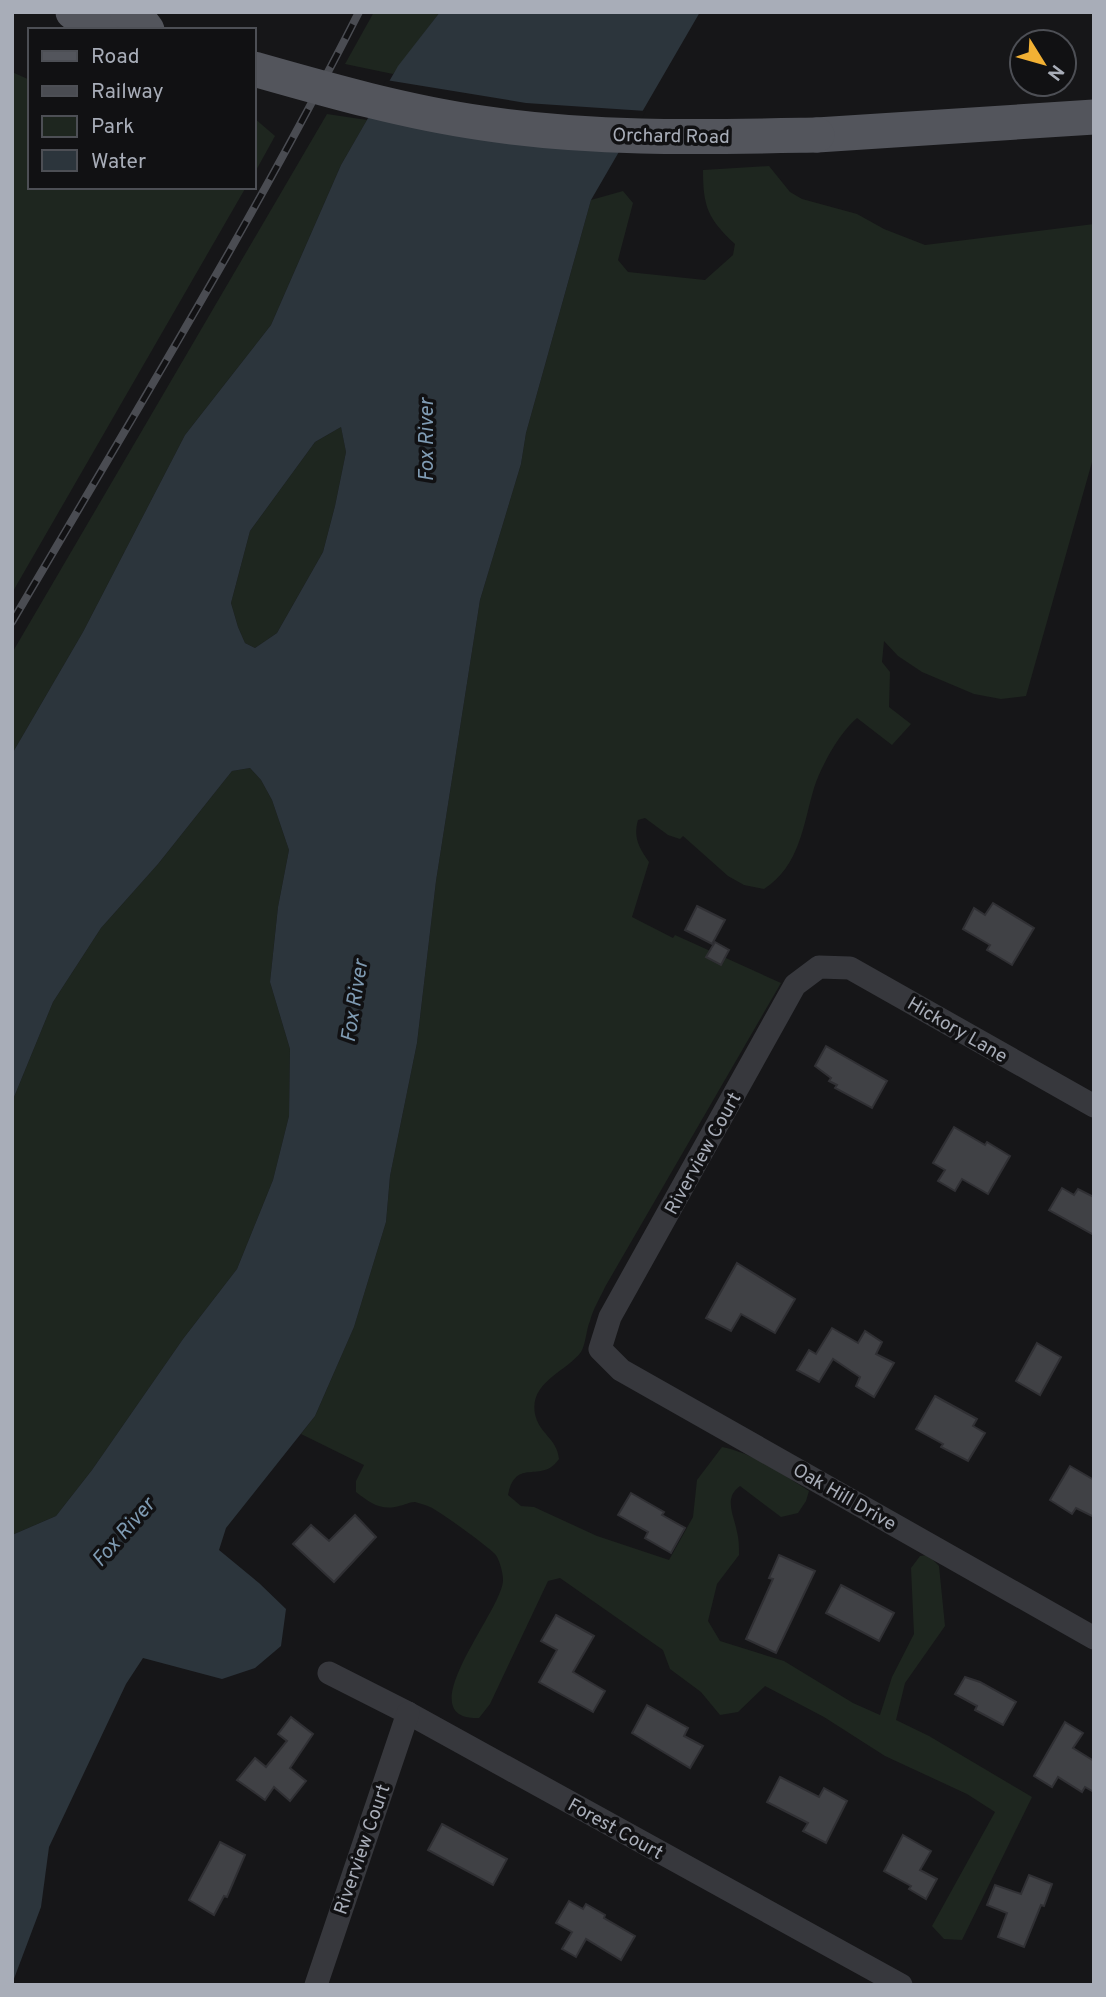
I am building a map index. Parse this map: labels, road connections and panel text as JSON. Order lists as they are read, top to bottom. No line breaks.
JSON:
{"streets":{"main road":["Orchard Road"],"street":["Hickory Lane","Riverview Court","Oak Hill Drive","Forest Court"]},"crossings":[["Hickory Lane","Riverview Court"],["Riverview Court","Oak Hill Drive"],["Riverview Court","Forest Court"]],"water":["Fox River"],"legend":["Road","Railway","Park","Water"],"north":"bottom right"}
